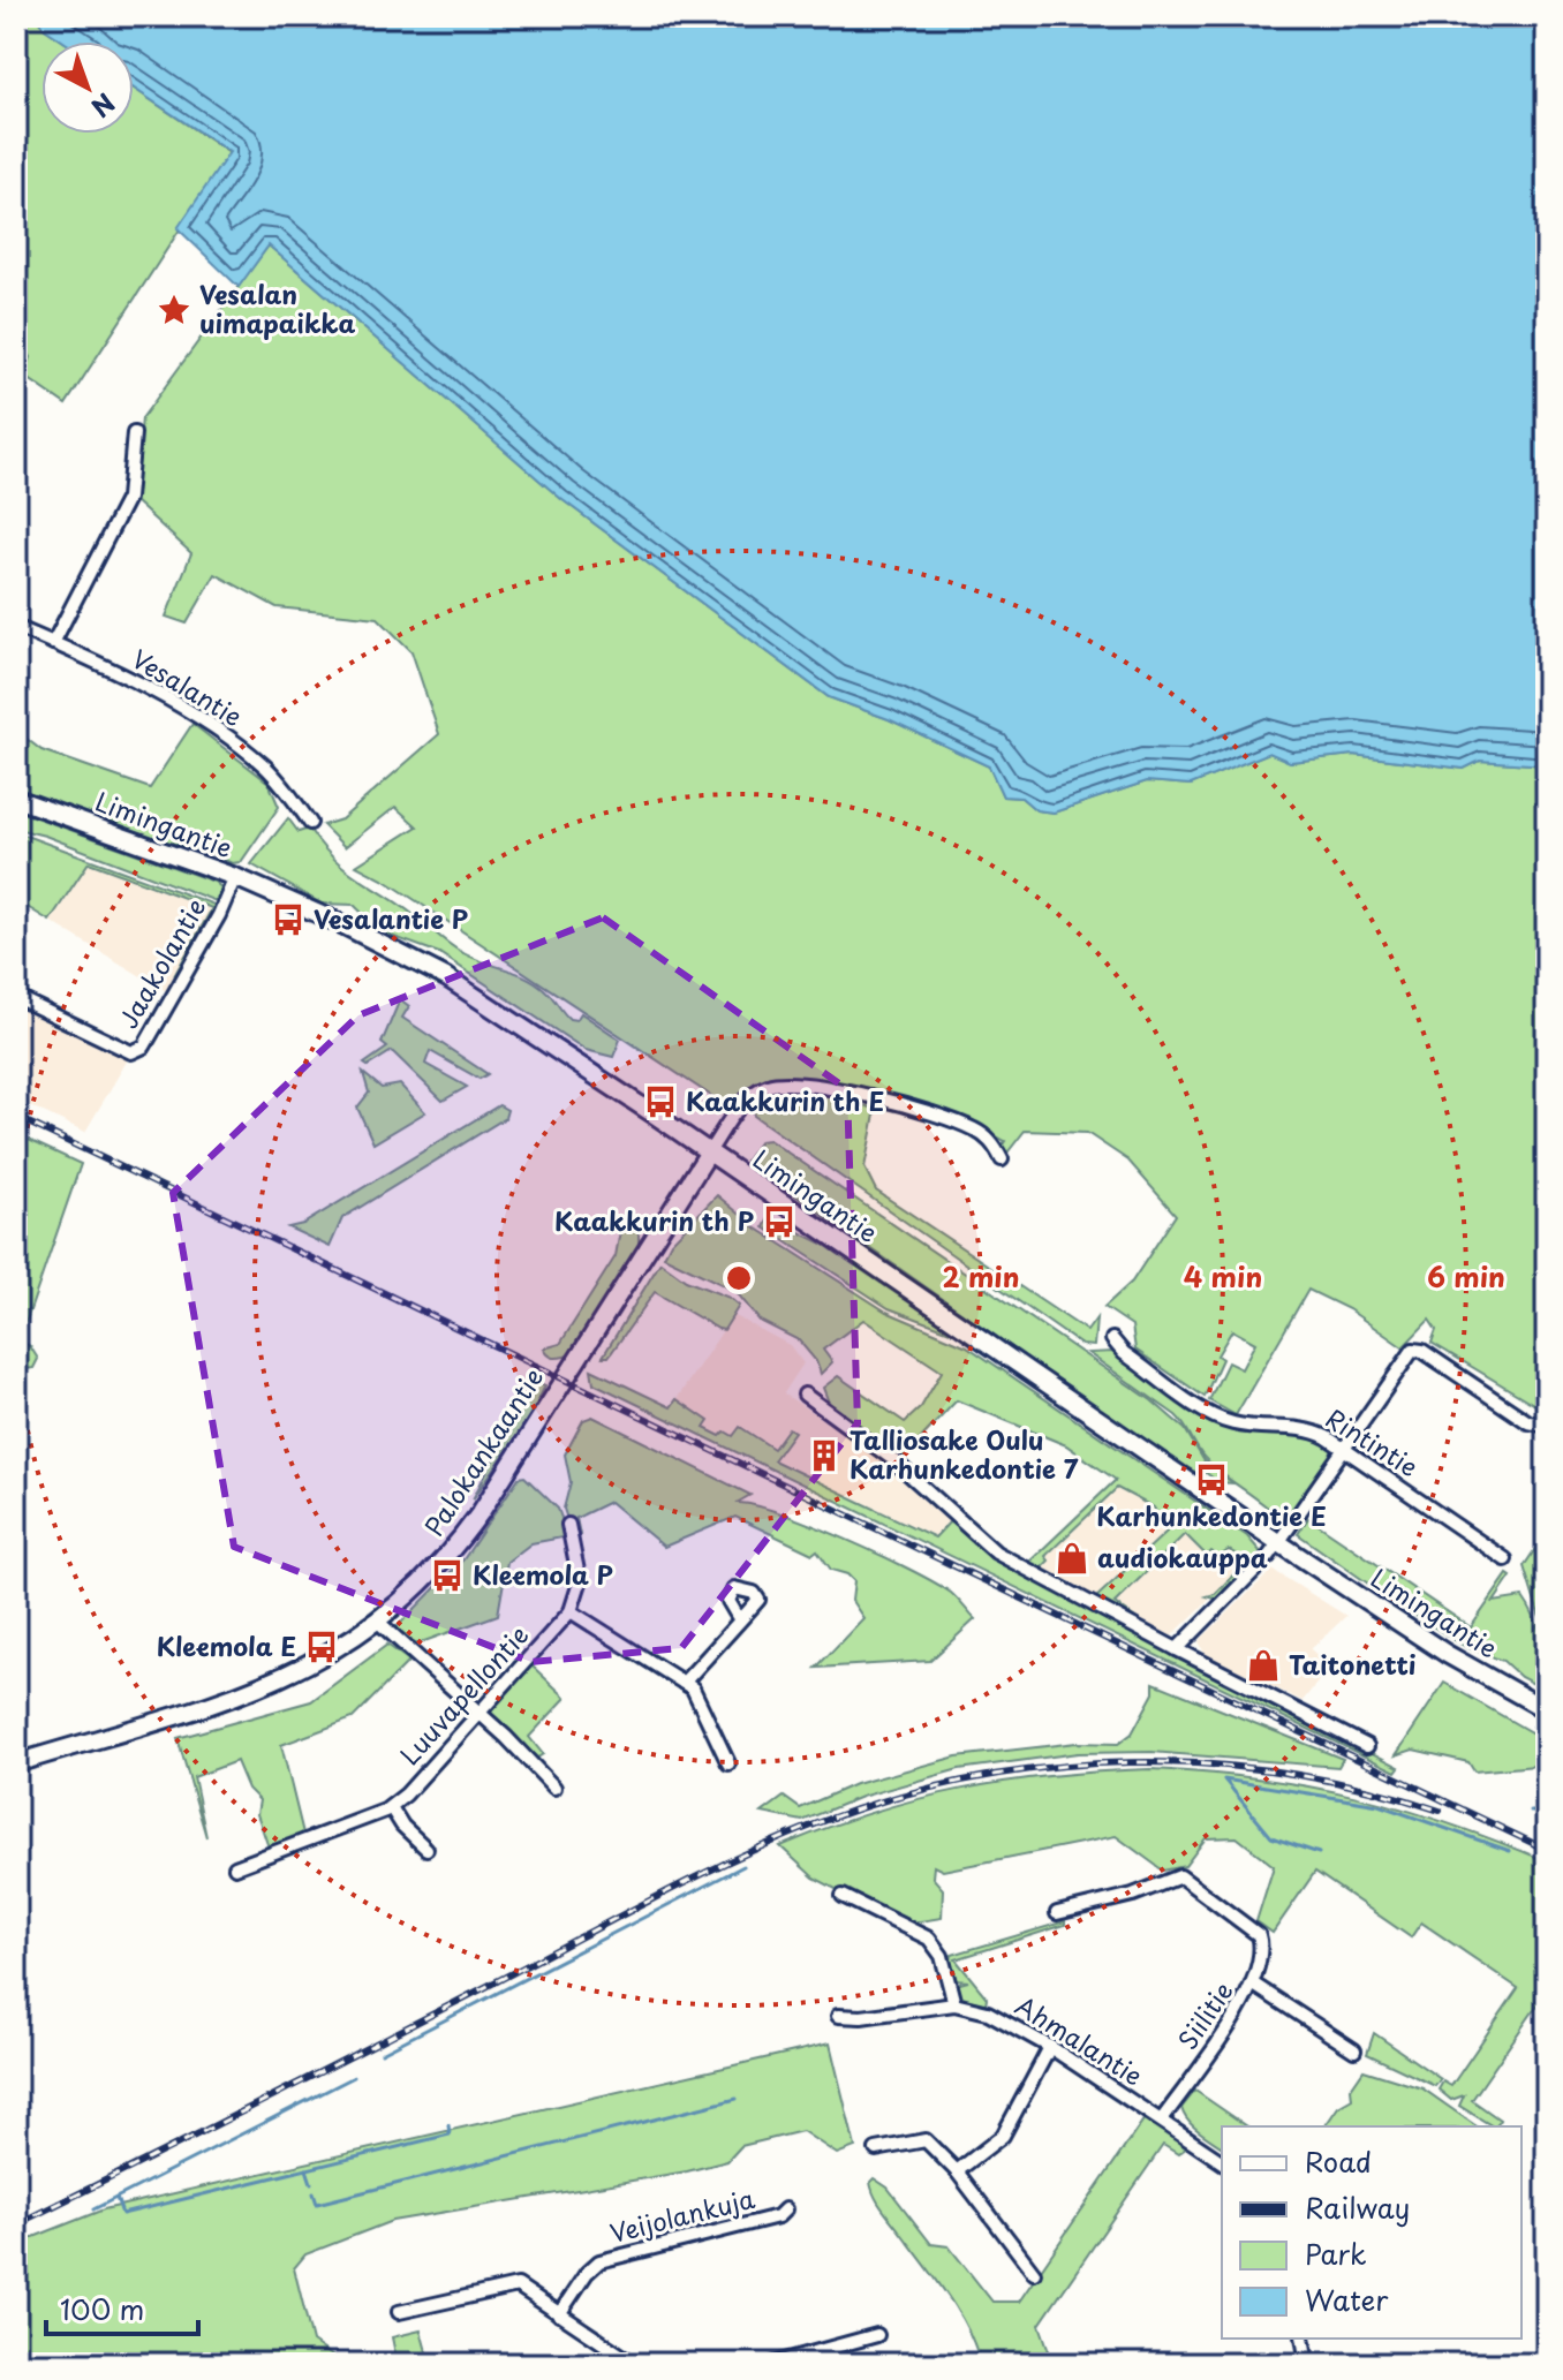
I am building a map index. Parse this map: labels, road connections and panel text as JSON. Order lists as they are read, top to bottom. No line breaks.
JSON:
{"streets":{"main road":["Limingantie","Palokankaantie"],"street":["Vesalantie","Jaakolantie","Rintintie","Luuvapellontie","Siilitie","Ahmalantie","Veijolankuja"]},"crossings":[["Limingantie","Jaakolantie"],["Limingantie","Palokankaantie"],["Siilitie","Ahmalantie"]],"places":{"place":["Vesalan uimapaikka"],"bus stop":["Vesalantie P","Kaakkurin th E","Kaakkurin th P","Karhunkedontie E","Kleemola P","Kleemola E"],"building":["Talliosake Oulu Karhunkedontie 7"],"shop":["audiokauppa","Taitonetti"]},"legend":["Road","Railway","Park","Water"],"scale_bar":"100 m","north":"bottom right","rings":["2 min","4 min","6 min"]}
